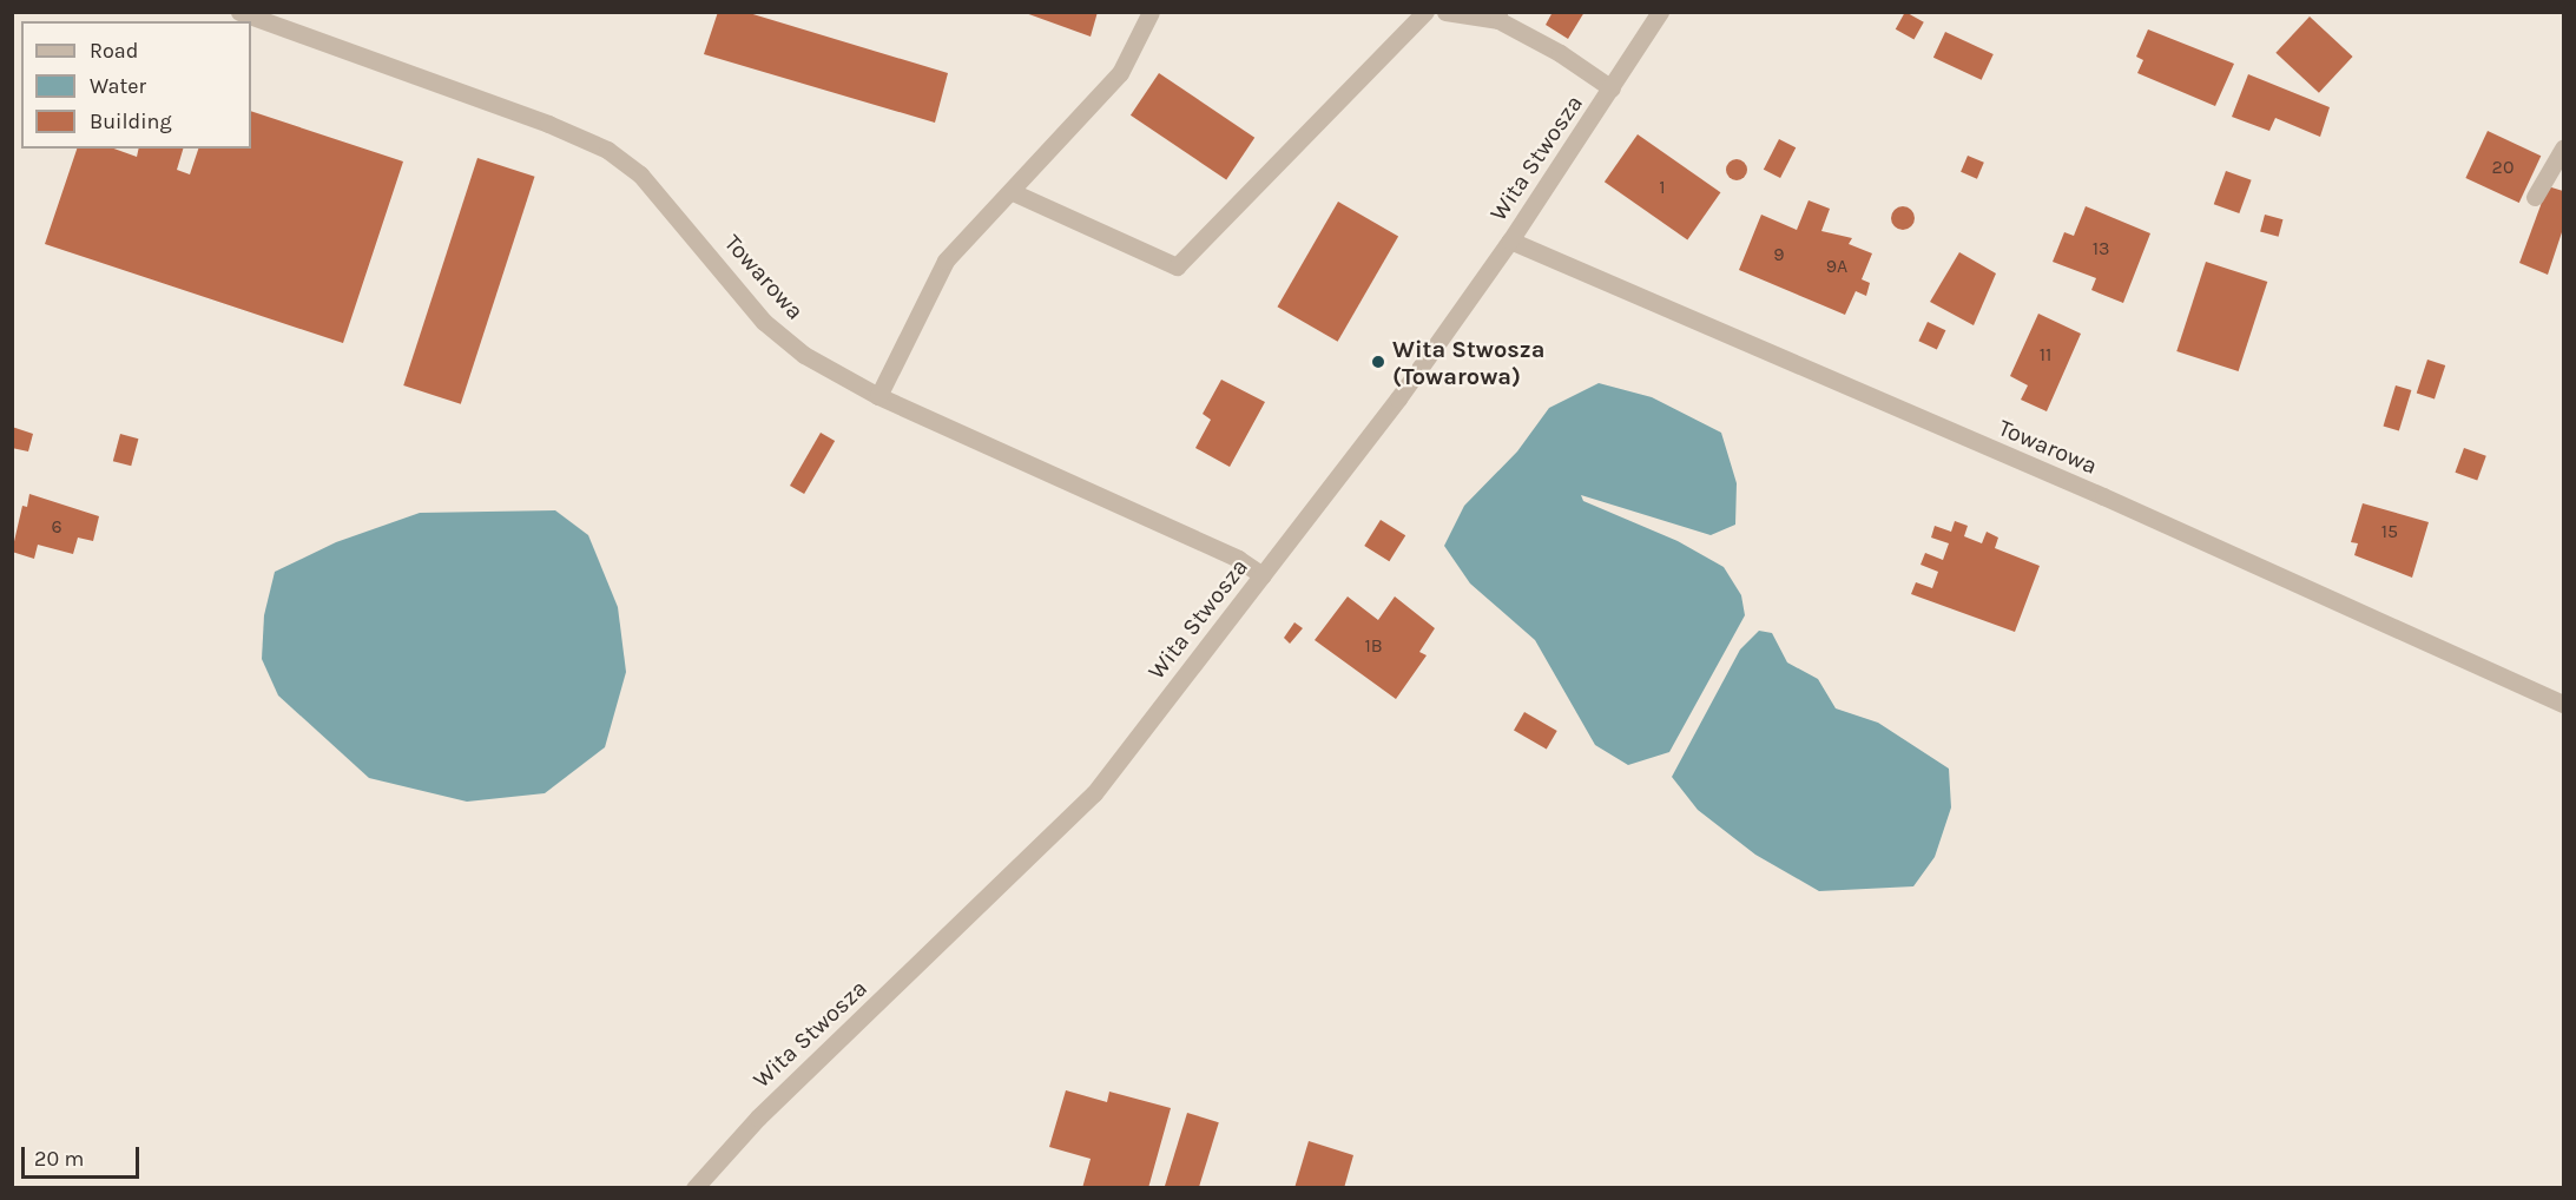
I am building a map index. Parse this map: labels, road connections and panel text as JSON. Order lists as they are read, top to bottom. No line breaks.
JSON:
{"streets":{"street":["Wita Stwosza","Towarowa"]},"crossings":[["Wita Stwosza","Towarowa"]],"places":["Wita Stwosza (Towarowa)"],"house_numbers":["20","1","13","9","9A","11","6","15","1B"],"legend":["Road","Water","Building"],"scale_bar":"20 m"}
